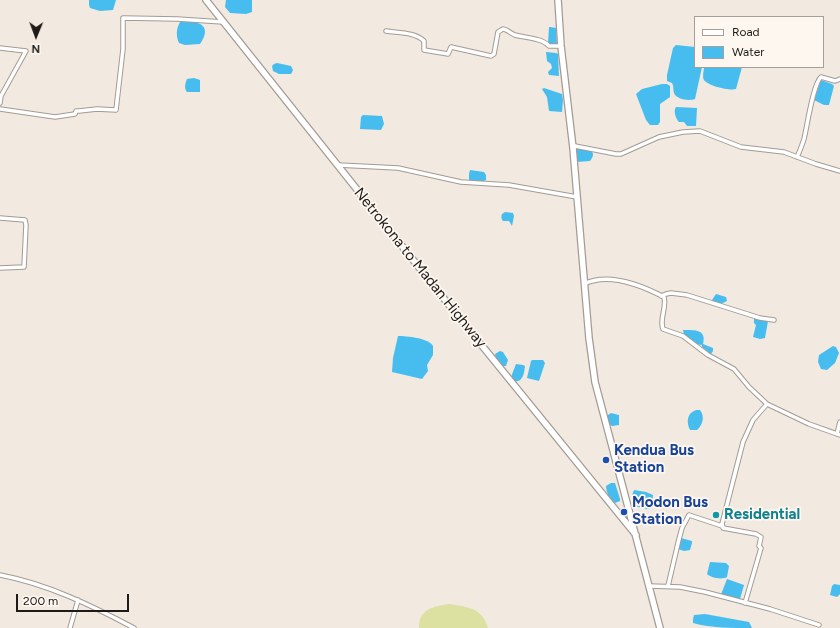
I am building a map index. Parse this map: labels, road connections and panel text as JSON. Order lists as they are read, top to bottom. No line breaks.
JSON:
{"streets":{"main road":["Netrokona to Madan Highway"]},"places":["Kendua Bus Station","Modon Bus Station","Residential"],"legend":["Road","Water"],"scale_bar":"200 m","north":"bottom"}
